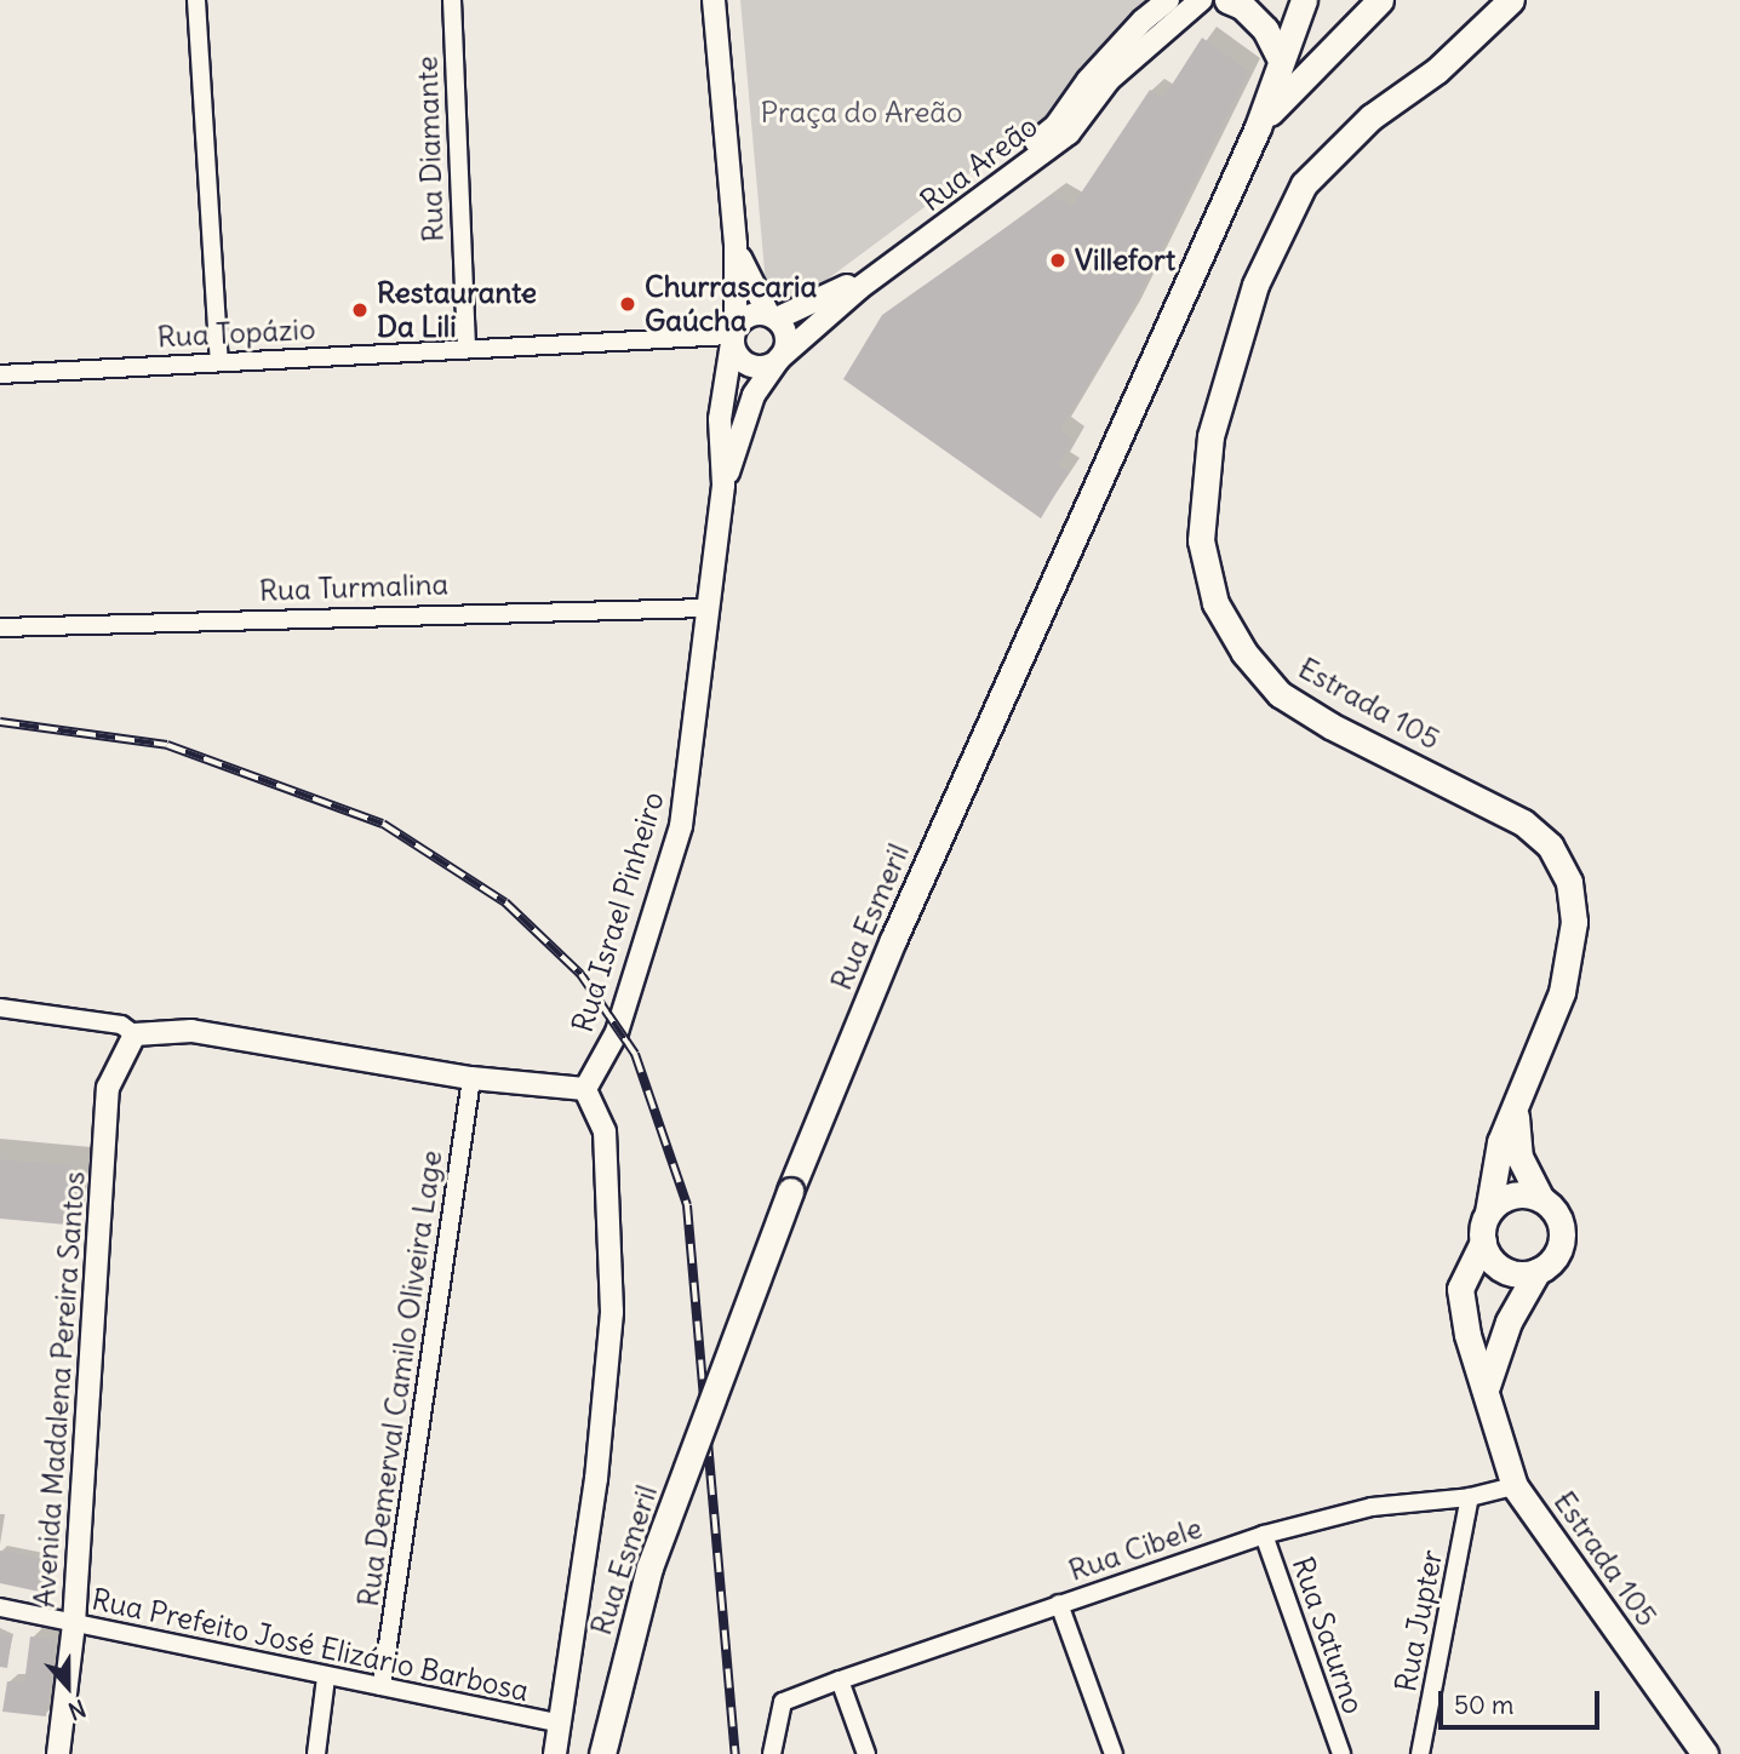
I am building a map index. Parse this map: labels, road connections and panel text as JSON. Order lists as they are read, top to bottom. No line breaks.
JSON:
{"streets":{"main road":["Estrada 105","Rua Esmeril"],"street":["Rua Diamante","Rua Areão","Rua Topázio","Rua Turmalina","Rua Israel Pinheiro","Rua Demerval Camilo Oliveira Lage","Avenida Madalena Pereira Santos","Rua Cibele","Rua Jupter","Rua Saturno","Rua Prefeito José Elizário Barbosa"]},"crossings":[["Rua Diamante","Rua Topázio"],["Rua Areão","Rua Topázio"],["Rua Areão","Rua Israel Pinheiro"],["Rua Topázio","Rua Israel Pinheiro"],["Rua Turmalina","Rua Israel Pinheiro"],["Estrada 105","Rua Cibele"],["Rua Demerval Camilo Oliveira Lage","Rua Prefeito José Elizário Barbosa"],["Avenida Madalena Pereira Santos","Rua Prefeito José Elizário Barbosa"],["Rua Cibele","Rua Jupter"],["Rua Cibele","Rua Saturno"]],"parks":["Praça do Areão"],"places":["Villefort","Churrascaria Gaúcha","Restaurante Da Lili"],"scale_bar":"50 m","north":"bottom"}
